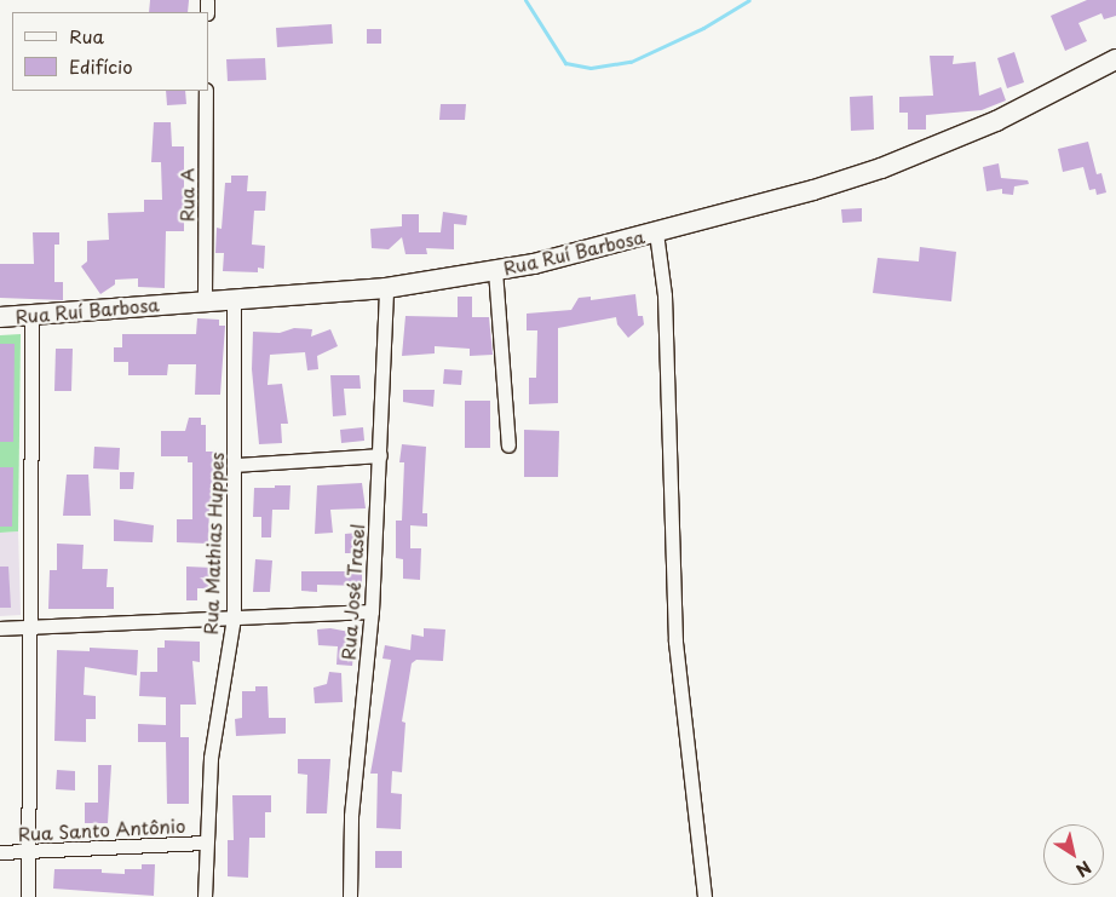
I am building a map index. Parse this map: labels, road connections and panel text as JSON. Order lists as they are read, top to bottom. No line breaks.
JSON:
{"streets":{"main road":["Rua Ruí Barbosa"],"street":["Rua A","Rua Mathias Huppes","Rua José Trasel","Rua Santo Antônio"]},"crossings":[["Rua A","Rua Ruí Barbosa"],["Rua Ruí Barbosa","Rua Mathias Huppes"],["Rua Ruí Barbosa","Rua José Trasel"],["Rua Mathias Huppes","Rua Santo Antônio"]],"legend":["Rua","Edifício"],"north":"bottom right"}
